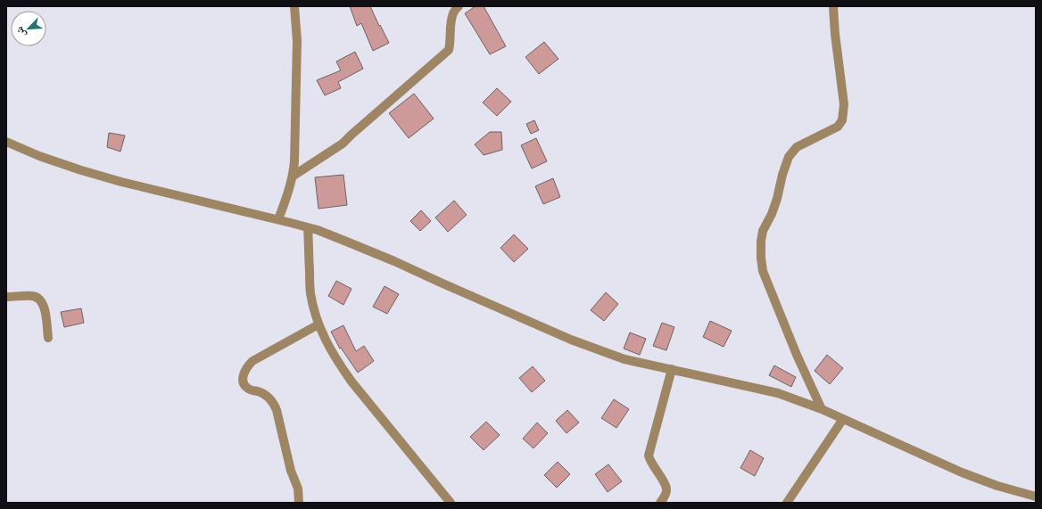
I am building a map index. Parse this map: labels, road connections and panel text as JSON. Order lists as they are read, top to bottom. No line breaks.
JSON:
{"north":"bottom left"}
